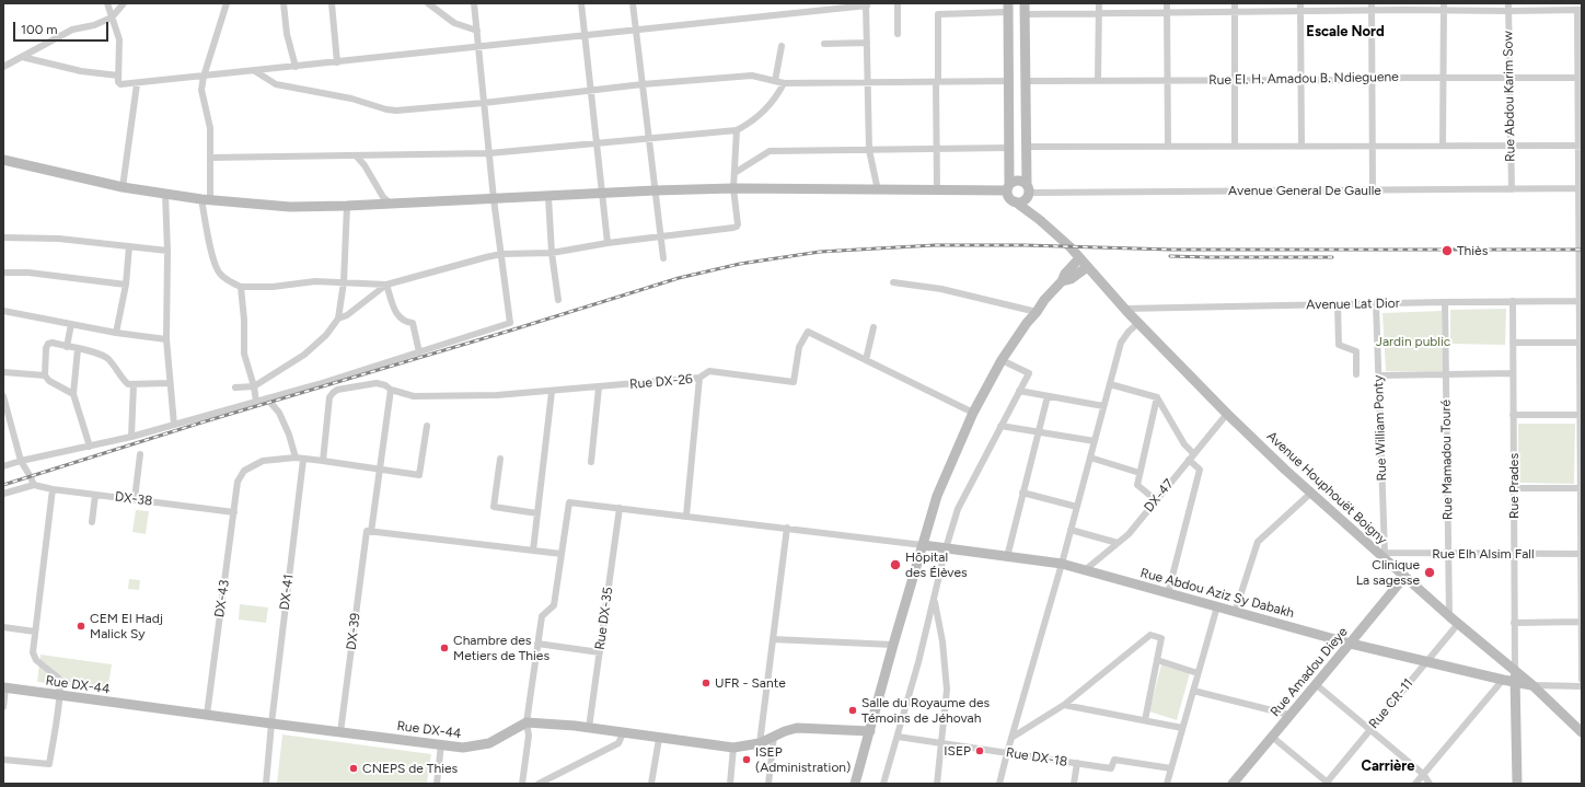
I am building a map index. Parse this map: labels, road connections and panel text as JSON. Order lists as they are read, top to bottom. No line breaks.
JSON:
{"streets":{"street":["Rue El. H. Amadou B. Ndieguene","Rue Abdou Karim Sow","Avenue General De Gaulle","Avenue Lat Dior","Rue DX-26","Rue William Ponty","Rue Mamadou Touré","Rue Prades","Avenue Houphouët Boigny","DX-47","DX-38","Rue Elh Alsim Fall","DX-41","Rue Abdou Aziz Sy Dabakh","DX-43","Rue DX-35","DX-39","Rue Amadou Dieye","Rue DX-44","Rue CR-11","Rue DX-18"]},"crossings":[["Rue El. H. Amadou B. Ndieguene","Rue Abdou Karim Sow"],["Rue Abdou Karim Sow","Avenue General De Gaulle"],["Avenue General De Gaulle","Avenue Houphouët Boigny"],["Avenue Lat Dior","Rue William Ponty"],["Avenue Lat Dior","Rue Mamadou Touré"],["Avenue Lat Dior","Rue Prades"],["Avenue Lat Dior","Avenue Houphouët Boigny"],["Rue DX-26","DX-39"],["Rue William Ponty","Avenue Houphouët Boigny"],["Rue William Ponty","Rue Elh Alsim Fall"],["Rue Mamadou Touré","Avenue Houphouët Boigny"],["Rue Mamadou Touré","Rue Elh Alsim Fall"],["Rue Prades","Avenue Houphouët Boigny"],["Rue Prades","Rue Elh Alsim Fall"],["Avenue Houphouët Boigny","DX-47"],["Avenue Houphouët Boigny","Rue Elh Alsim Fall"],["Avenue Houphouët Boigny","Rue Abdou Aziz Sy Dabakh"],["Avenue Houphouët Boigny","Rue Amadou Dieye"],["Avenue Houphouët Boigny","Rue CR-11"],["DX-47","Rue Abdou Aziz Sy Dabakh"],["DX-38","DX-43"],["DX-41","DX-43"],["DX-41","Rue DX-44"],["Rue Abdou Aziz Sy Dabakh","Rue Amadou Dieye"],["Rue Abdou Aziz Sy Dabakh","Rue CR-11"],["DX-43","Rue DX-44"],["DX-39","Rue DX-44"]],"districts":["Escale Nord","Carrière"],"parks":["Jardin public"],"places":["Thiès","Hôpital des Élèves","Clinique La sagesse","CEM El Hadj Malick Sy","Chambre des Metiers de Thies","UFR - Sante","Salle du Royaume des Témoins de Jéhovah","ISEP","ISEP (Administration)","CNEPS de Thies"],"scale_bar":"100 m"}
